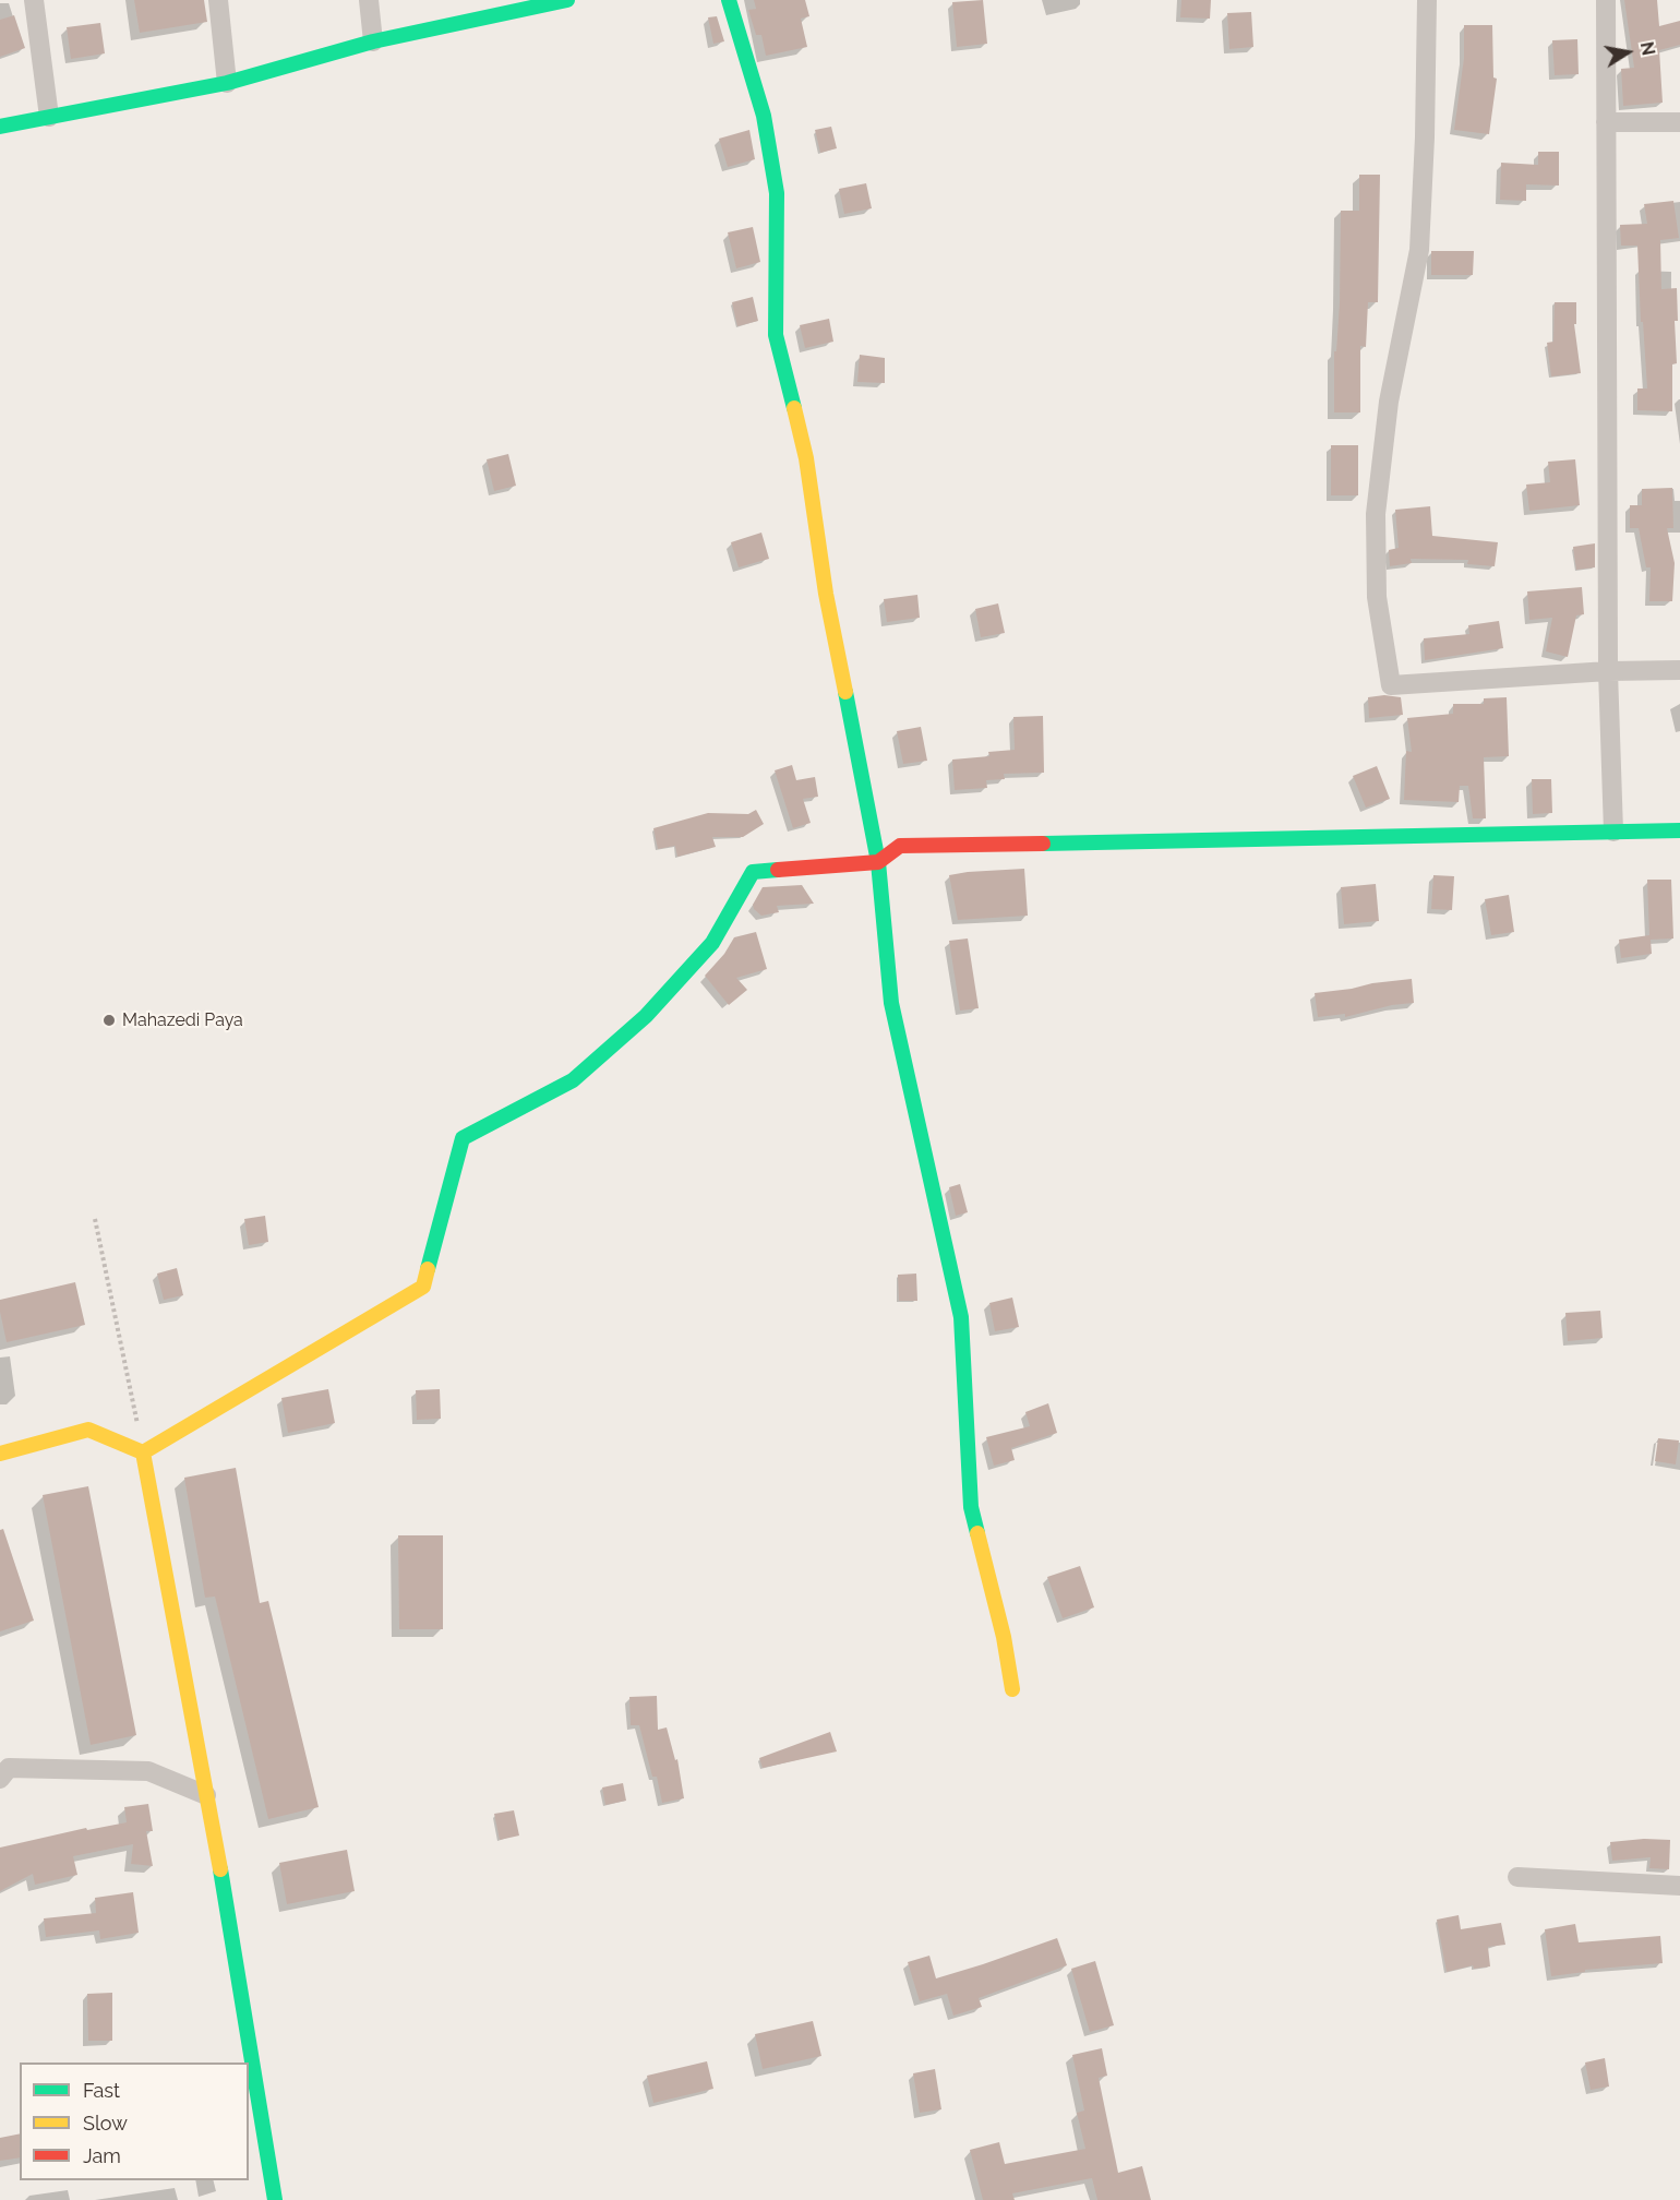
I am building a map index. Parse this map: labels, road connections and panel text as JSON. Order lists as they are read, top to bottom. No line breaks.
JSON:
{"places":["Mahazedi Paya"],"legend":["Fast","Slow","Jam"],"north":"right"}
